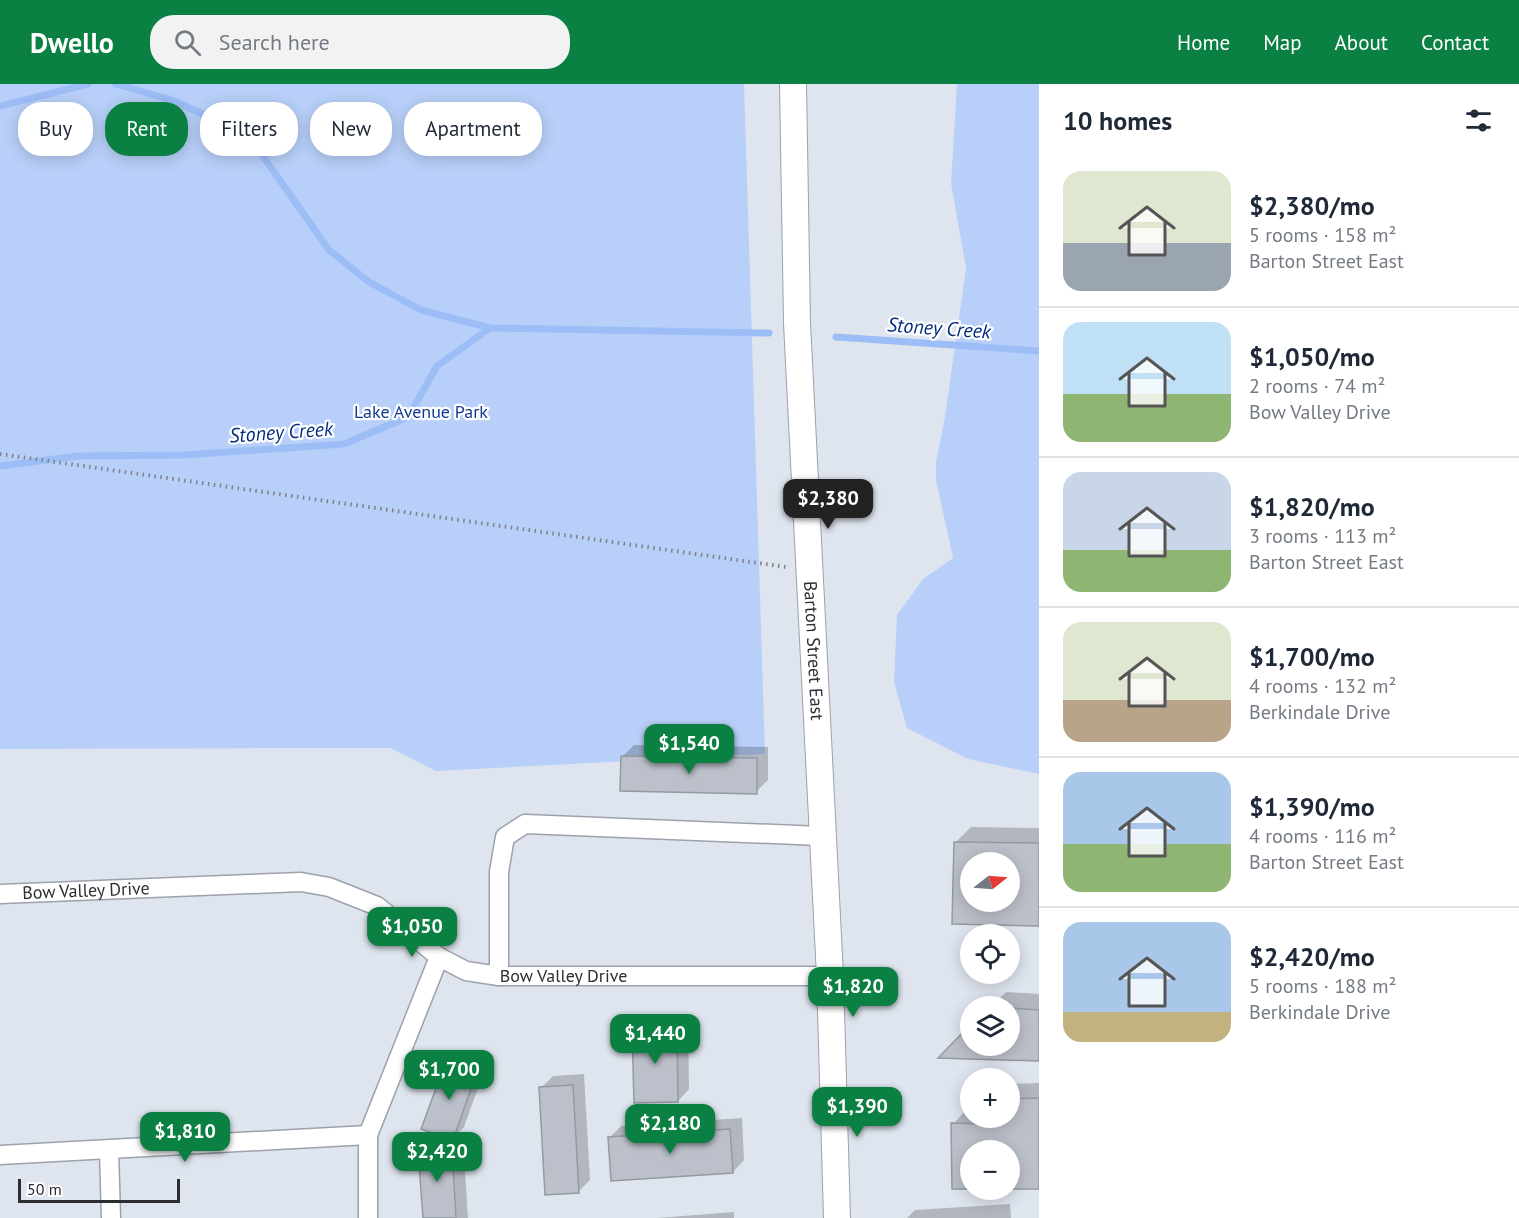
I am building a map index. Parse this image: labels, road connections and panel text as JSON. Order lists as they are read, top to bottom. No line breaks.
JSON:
{"streets":{"main road":["Barton Street East"],"street":["Bow Valley Drive"]},"crossings":[["Barton Street East","Bow Valley Drive"]],"water":["Stoney Creek"],"parks":["Lake Avenue Park"],"scale_bar":"50 m","north":"right","page":{"header":"Dwello","search":"Search here","nav":["Home","Map","About","Contact"],"heading":"10 homes","chip":["Buy","Rent","Filters","New","Apartment"],"list":[{"name":"$2,380/mo","note":"5 rooms · 158 m² · Barton Street East"},{"name":"$1,050/mo","note":"2 rooms · 74 m² · Bow Valley Drive"},{"name":"$1,820/mo","note":"3 rooms · 113 m² · Barton Street East"},{"name":"$1,700/mo","note":"4 rooms · 132 m² · Berkindale Drive"},{"name":"$1,390/mo","note":"4 rooms · 116 m² · Barton Street East"},{"name":"$2,420/mo","note":"5 rooms · 188 m² · Berkindale Drive"}],"price":["$2,380","$1,540","$1,050","$1,820","$1,440","$1,700","$1,390","$2,180","$1,810","$2,420"],"map_buttons":["+","−"],"scale":"50 m"}}
